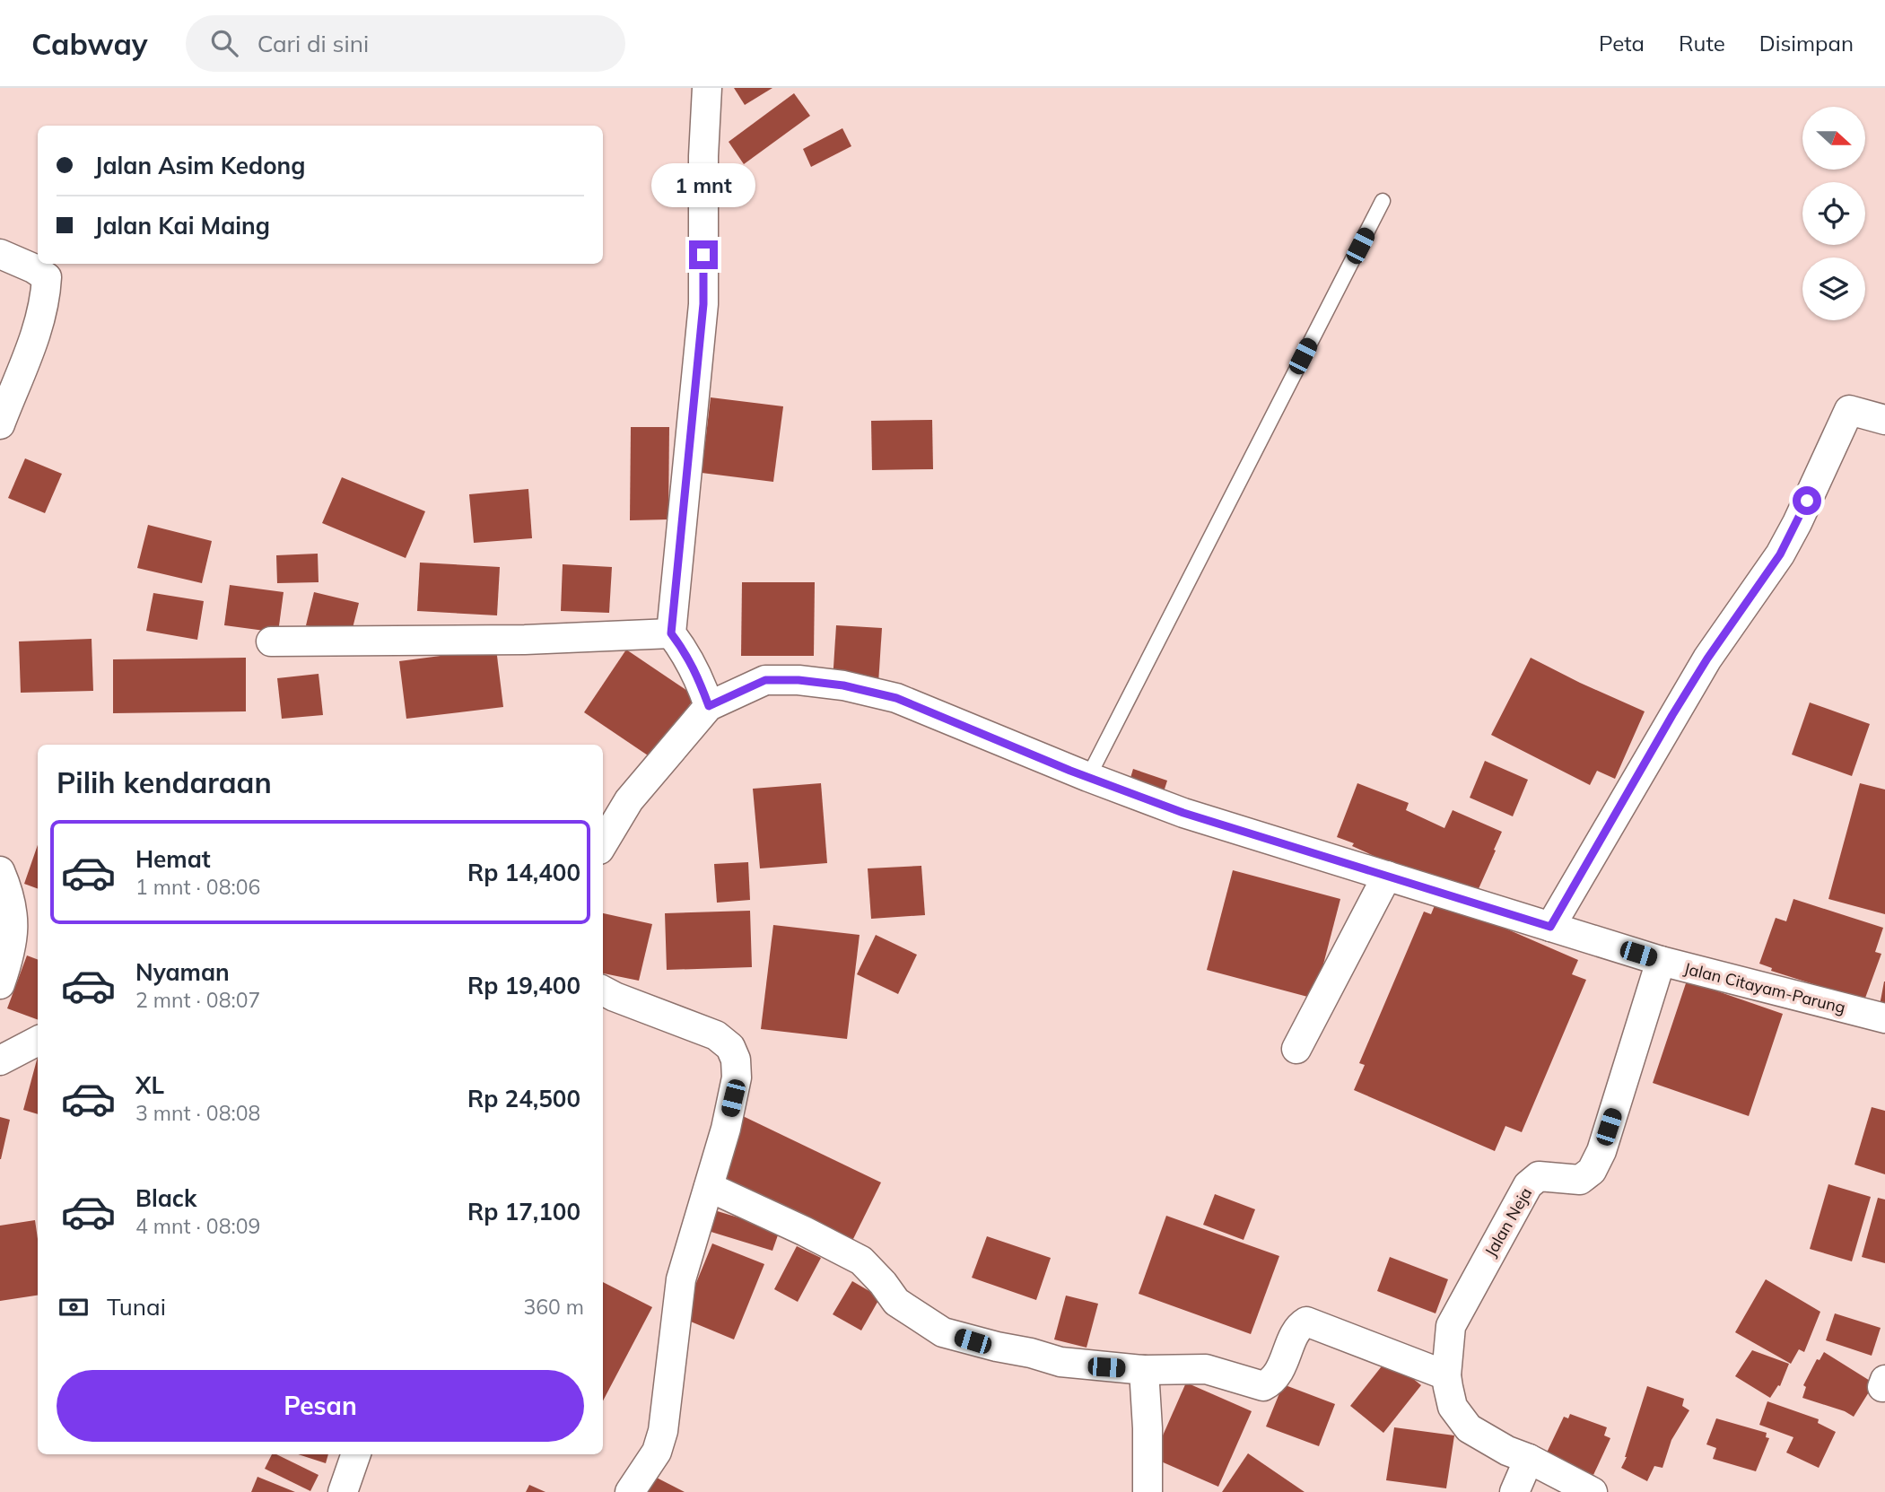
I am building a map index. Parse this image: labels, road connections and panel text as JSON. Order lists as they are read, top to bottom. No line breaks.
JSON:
{"streets":{"street":["Jalan Citayam-Parung","Jalan Neja"]},"crossings":[["Jalan Citayam-Parung","Jalan Neja"]],"north":"right","page":{"header":"Cabway","search":"Cari di sini","nav":["Peta","Rute","Disimpan"],"banner":["Jalan Asim Kedong","Jalan Kai Maing"],"bubble":"1 mnt","heading":"Pilih kendaraan","list":[{"name":"Hemat","note":"1 mnt · 08:06","value":"Rp 14,400"},{"name":"Nyaman","note":"2 mnt · 08:07","value":"Rp 19,400"},{"name":"XL","note":"3 mnt · 08:08","value":"Rp 24,500"},{"name":"Black","note":"4 mnt · 08:09","value":"Rp 17,100"}],"pay":["Tunai","360 m"],"buttons":"Pesan"}}
